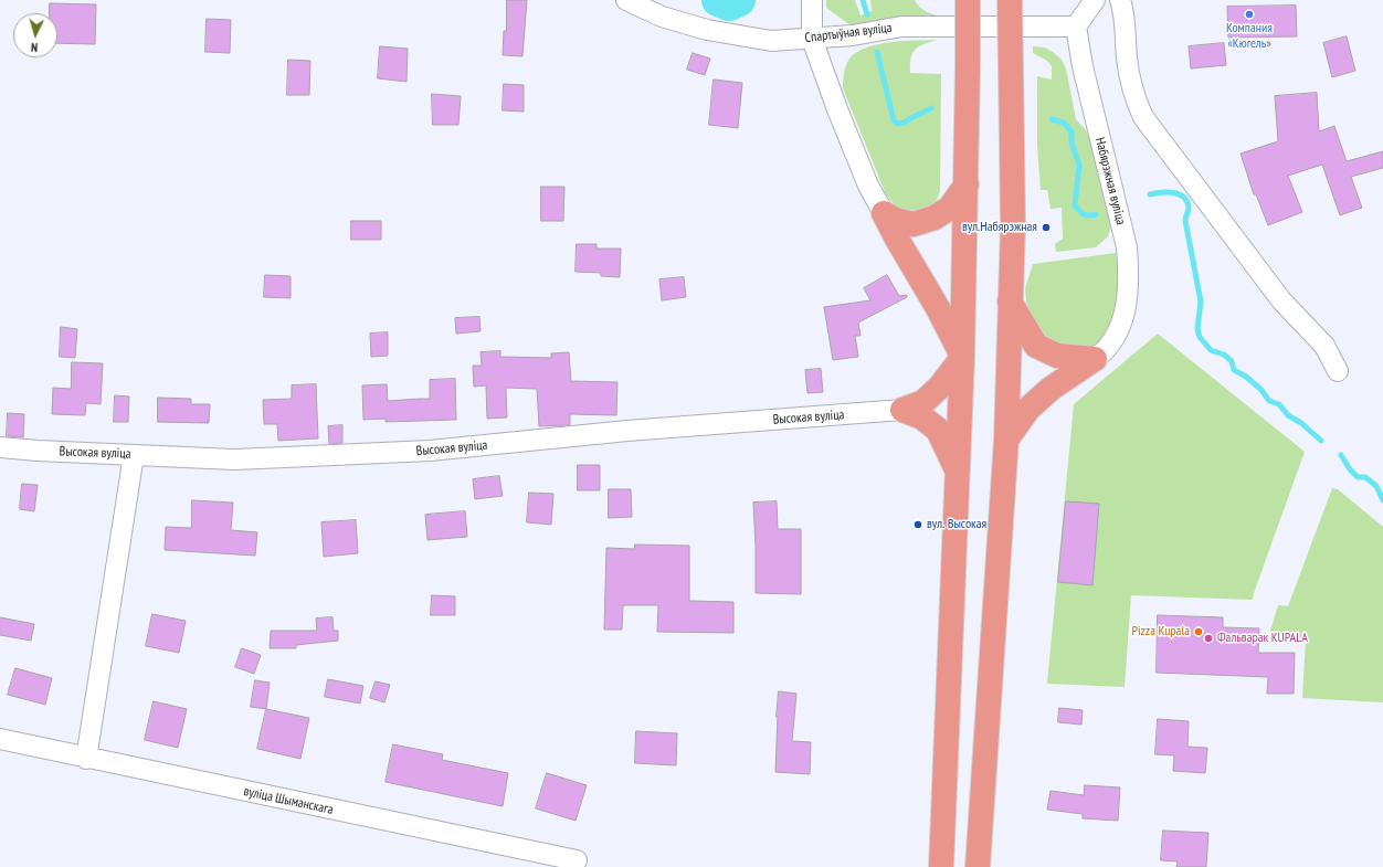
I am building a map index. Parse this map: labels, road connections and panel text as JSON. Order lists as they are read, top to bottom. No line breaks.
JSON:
{"streets":{"street":["Спартыўная вуліца","Набярэжная вуліца","Высокая вуліца","вуліца Шыманскага"]},"crossings":[["Спартыўная вуліца","Набярэжная вуліца"]],"places":["Компания «Кюгель»","вул.Набярэжная","вул. Высокая","Pizza Kupala","Фальварак KUPALA"],"north":"bottom"}
